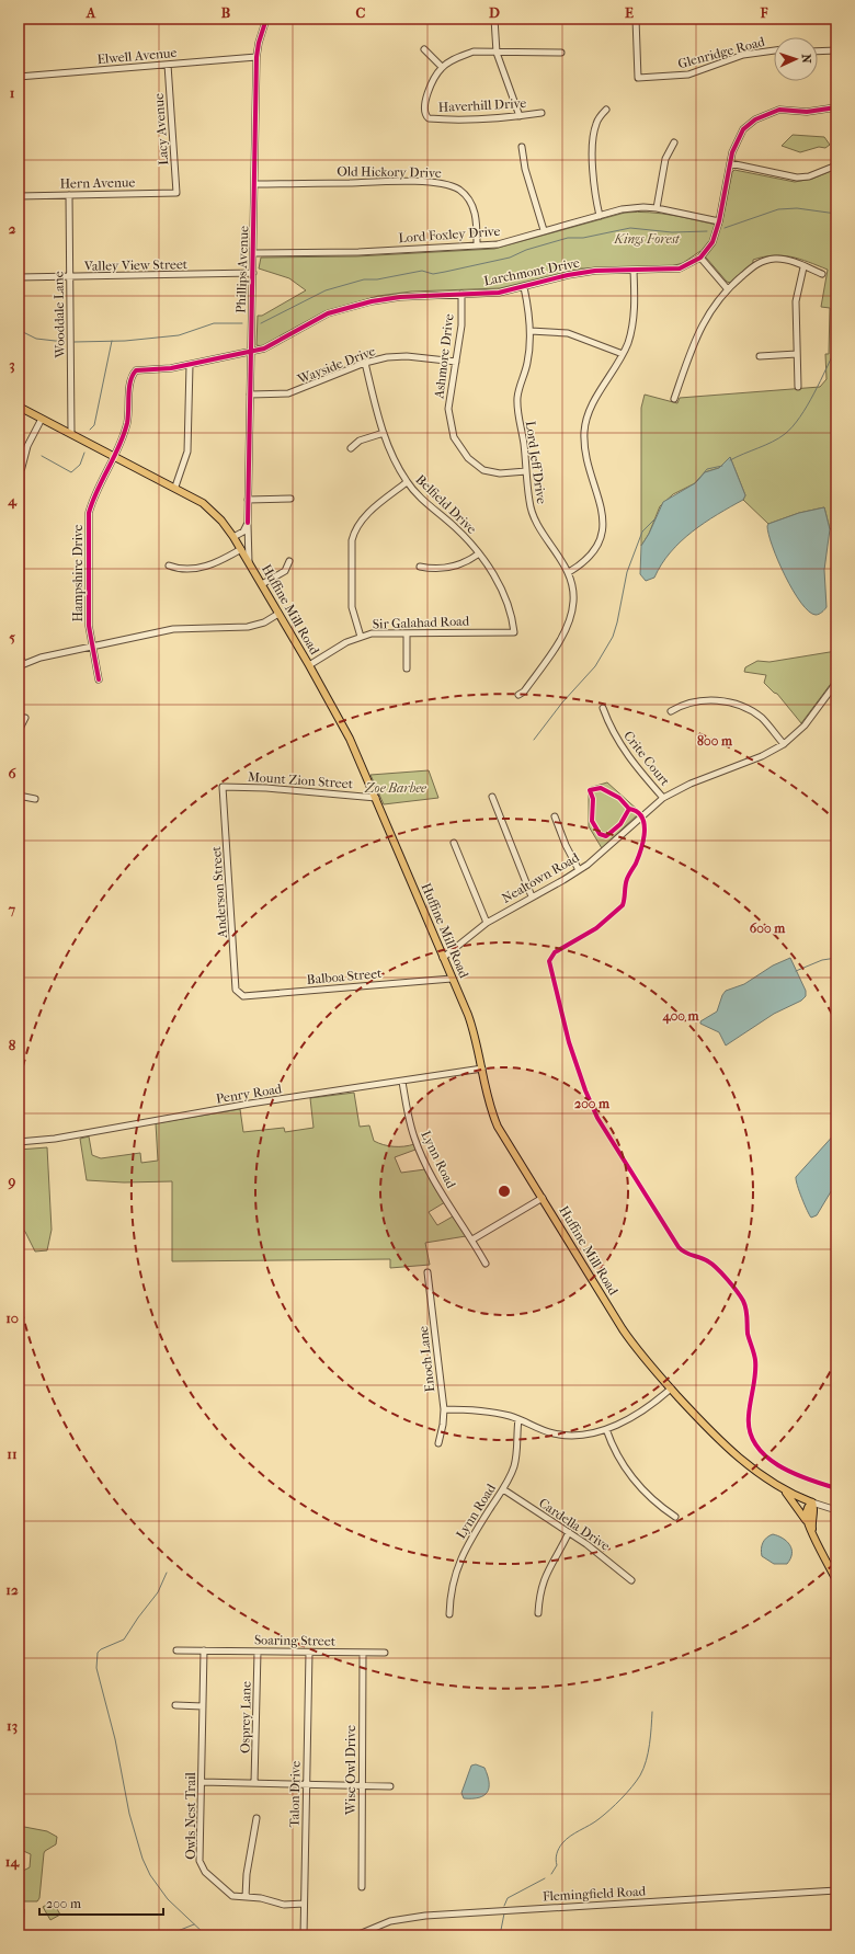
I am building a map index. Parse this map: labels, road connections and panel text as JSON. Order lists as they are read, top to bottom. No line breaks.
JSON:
{"streets":{"main road":["Huffine Mill Road"],"street":["Glenridge Road","Elwell Avenue","Haverhill Drive","Lacy Avenue","Old Hickory Drive","Hern Avenue","Lord Foxley Drive","Valley View Street","Phillips Avenue","Larchmont Drive","Wooddale Lane","Ashmore Drive","Wayside Drive","Lord Jeff Drive","Belfield Drive","Hampshire Drive","Sir Galahad Road","Crite Court","Mount Zion Street","Nealtown Road","Anderson Street","Balboa Street","Penry Road","Lynn Road","Enoch Lane","Cardella Drive","Soaring Street","Osprey Lane","Wise Owl Drive","Talon Drive","Owls Nest Trail","Flemingfield Road"]},"crossings":[["Elwell Avenue","Lacy Avenue"],["Elwell Avenue","Phillips Avenue"],["Lacy Avenue","Hern Avenue"],["Old Hickory Drive","Lord Foxley Drive"],["Old Hickory Drive","Phillips Avenue"],["Hern Avenue","Wooddale Lane"],["Lord Foxley Drive","Phillips Avenue"],["Lord Foxley Drive","Larchmont Drive"],["Valley View Street","Phillips Avenue"],["Valley View Street","Wooddale Lane"],["Phillips Avenue","Larchmont Drive"],["Phillips Avenue","Wayside Drive"],["Phillips Avenue","Huffine Mill Road"],["Larchmont Drive","Ashmore Drive"],["Larchmont Drive","Lord Jeff Drive"],["Larchmont Drive","Hampshire Drive"],["Wooddale Lane","Huffine Mill Road"],["Ashmore Drive","Wayside Drive"],["Ashmore Drive","Lord Jeff Drive"],["Wayside Drive","Belfield Drive"],["Belfield Drive","Sir Galahad Road"],["Hampshire Drive","Huffine Mill Road"],["Huffine Mill Road","Sir Galahad Road"],["Huffine Mill Road","Mount Zion Street"],["Huffine Mill Road","Nealtown Road"],["Huffine Mill Road","Balboa Street"],["Huffine Mill Road","Penry Road"],["Crite Court","Nealtown Road"],["Mount Zion Street","Anderson Street"],["Anderson Street","Balboa Street"],["Penry Road","Lynn Road"],["Lynn Road","Cardella Drive"],["Soaring Street","Osprey Lane"],["Soaring Street","Wise Owl Drive"],["Soaring Street","Talon Drive"],["Soaring Street","Owls Nest Trail"],["Talon Drive","Owls Nest Trail"]],"parks":["Kings Forest","Zoe Barbee"],"scale_bar":"200 m","north":"right","grid":{"columns":["A","B","C","D","E","F"],"rows":["1","2","3","4","5","6","7","8","9","10","11","12","13","14"]},"rings":["800 m","600 m","400 m","200 m"]}
